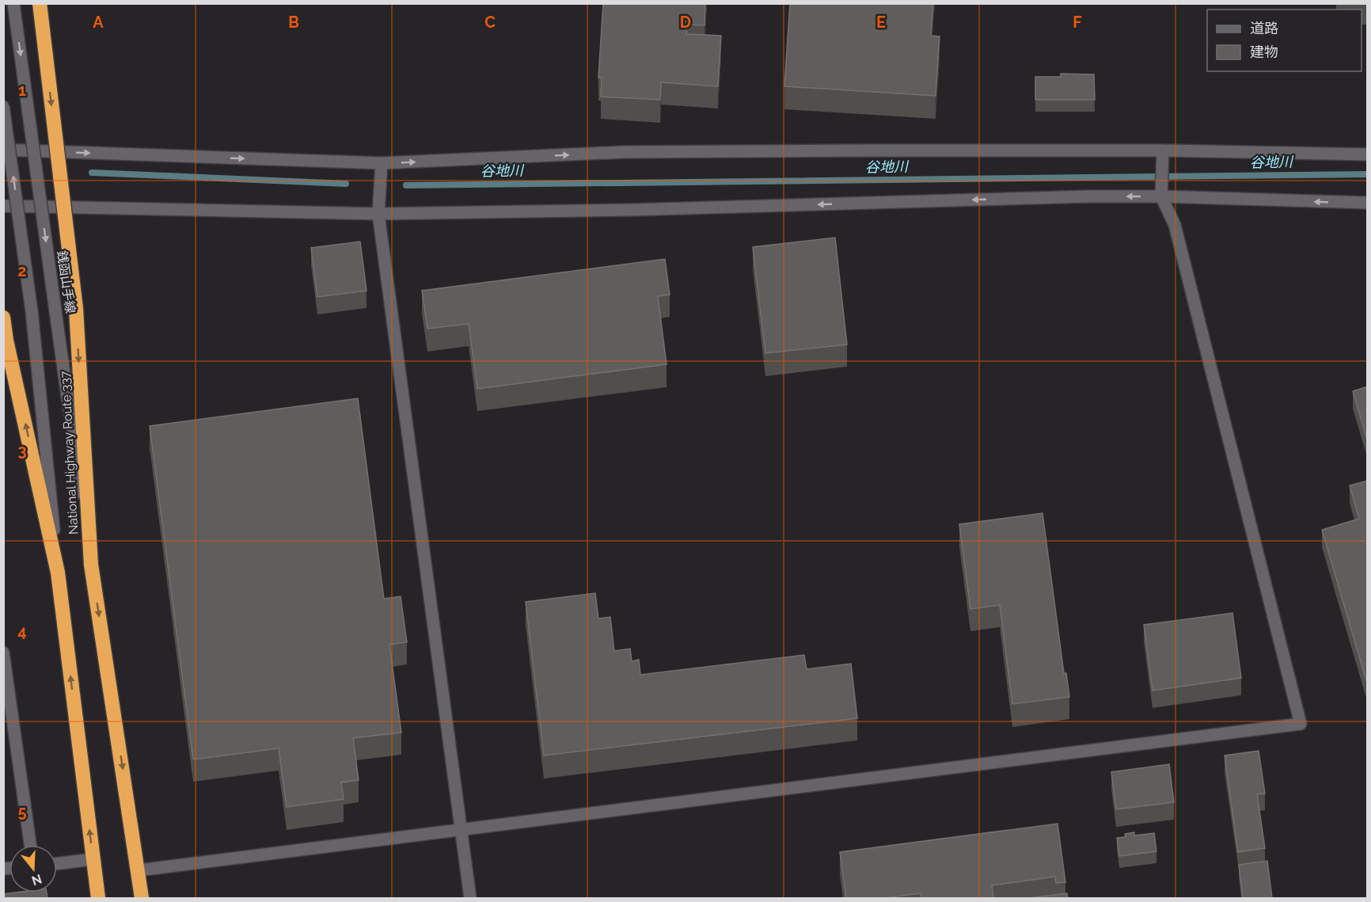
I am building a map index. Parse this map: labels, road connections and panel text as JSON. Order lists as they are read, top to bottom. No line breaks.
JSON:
{"streets":{"highway":["National Highway Route 337"],"street":["銭函山手線"]},"crossings":[["銭函山手線","National Highway Route 337"]],"water":["谷地川"],"legend":["道路","建物"],"north":"bottom","grid":{"columns":["A","B","C","D","E","F"],"rows":["1","2","3","4","5"]}}
